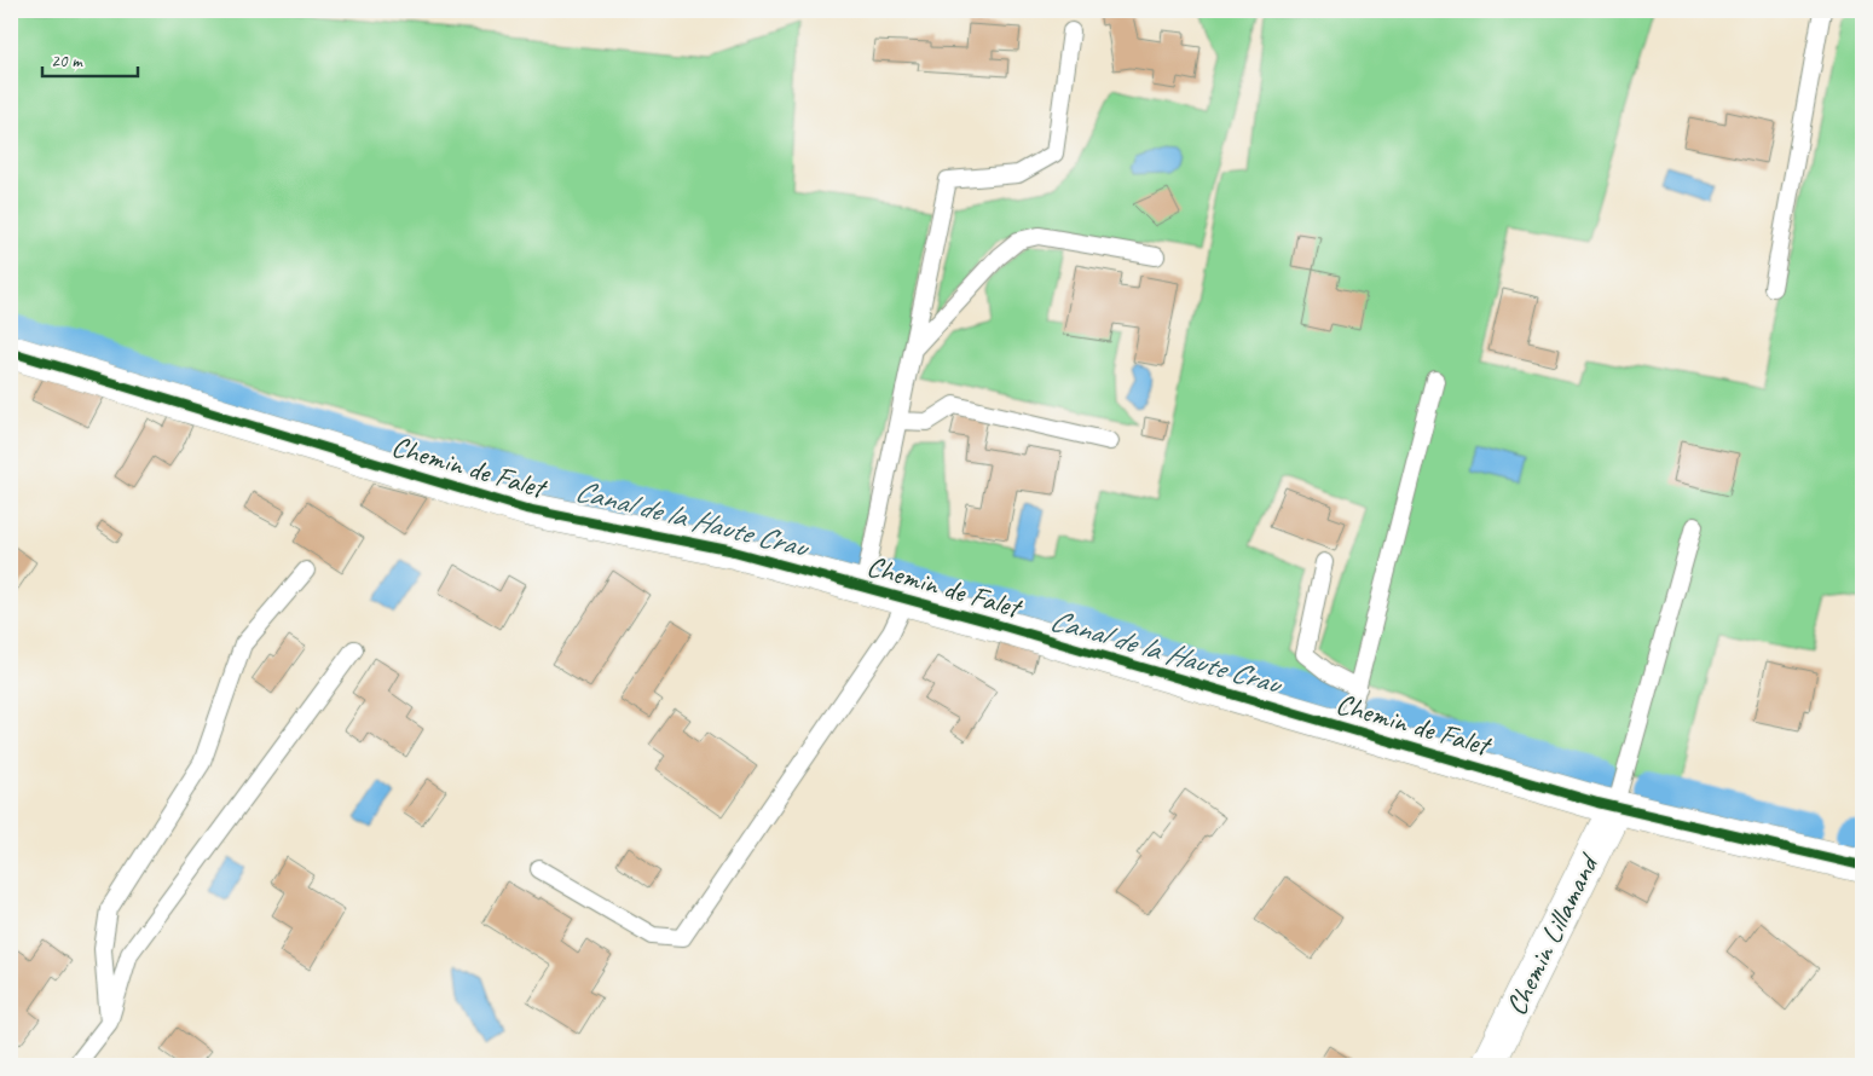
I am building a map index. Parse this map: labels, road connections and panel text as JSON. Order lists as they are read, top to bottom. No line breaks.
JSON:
{"streets":{"street":["Chemin de Falet","Chemin Lillamand"]},"crossings":[["Chemin de Falet","Chemin Lillamand"]],"water":["Canal de la Haute Crau"],"scale_bar":"20 m"}
